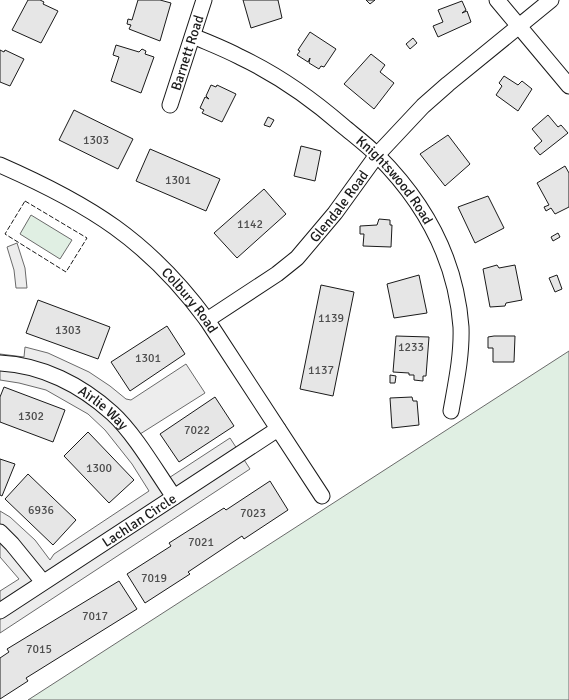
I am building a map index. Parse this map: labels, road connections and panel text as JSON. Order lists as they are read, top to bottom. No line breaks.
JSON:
{"streets":{"street":["Barnett Road","Knightswood Road","Glendale Road","Colbury Road","Airlie Way","Lachlan Circle"]},"crossings":[["Barnett Road","Knightswood Road"],["Knightswood Road","Glendale Road"],["Glendale Road","Colbury Road"],["Colbury Road","Lachlan Circle"],["Airlie Way","Lachlan Circle"]],"house_numbers":["1303","1301","1142","1139","1303","1233","1301","1137","1302","7022","1300","6936","7023","7021","7019","7017","7015"]}
